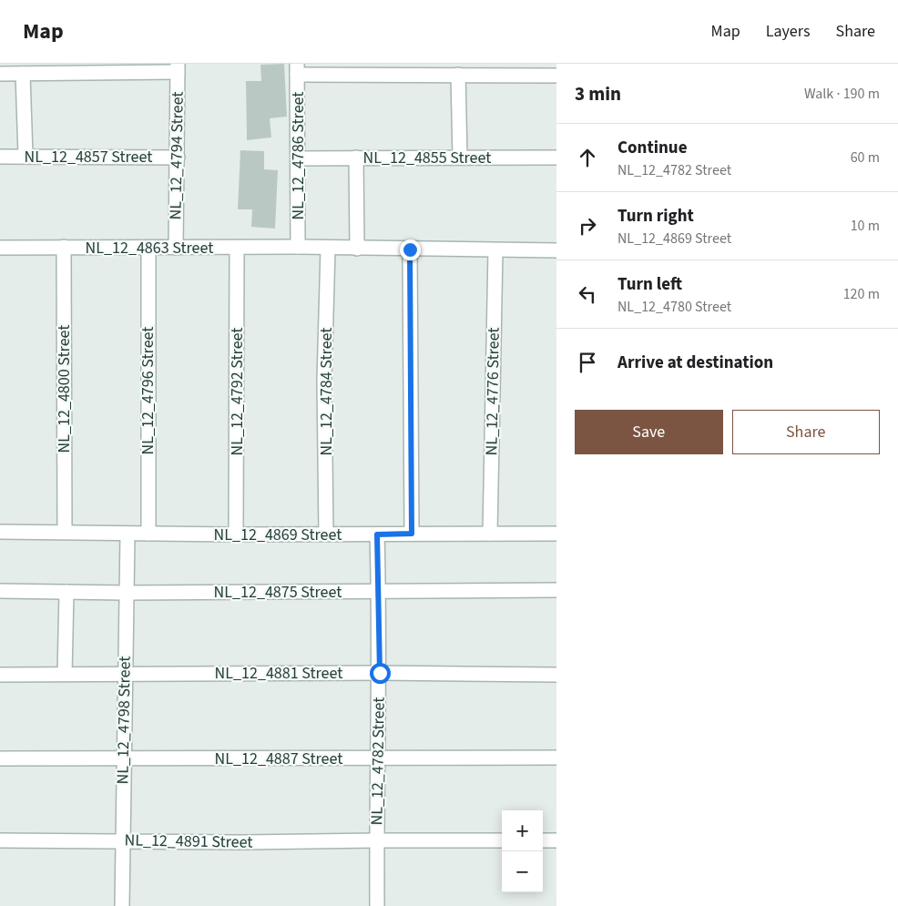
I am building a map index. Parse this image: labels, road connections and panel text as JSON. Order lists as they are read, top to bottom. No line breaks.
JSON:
{"streets":{"street":["NL_12_4794 Street","NL_12_4786 Street","NL_12_4857 Street","NL_12_4855 Street","NL_12_4863 Street","NL_12_4800 Street","NL_12_4796 Street","NL_12_4792 Street","NL_12_4784 Street","NL_12_4776 Street","NL_12_4869 Street","NL_12_4875 Street","NL_12_4881 Street","NL_12_4798 Street","NL_12_4887 Street","NL_12_4782 Street","NL_12_4891 Street"]},"crossings":[["NL_12_4794 Street","NL_12_4857 Street"],["NL_12_4794 Street","NL_12_4863 Street"],["NL_12_4786 Street","NL_12_4855 Street"],["NL_12_4786 Street","NL_12_4863 Street"],["NL_12_4863 Street","NL_12_4800 Street"],["NL_12_4863 Street","NL_12_4796 Street"],["NL_12_4863 Street","NL_12_4792 Street"],["NL_12_4863 Street","NL_12_4784 Street"],["NL_12_4800 Street","NL_12_4869 Street"],["NL_12_4796 Street","NL_12_4869 Street"],["NL_12_4792 Street","NL_12_4869 Street"],["NL_12_4784 Street","NL_12_4869 Street"],["NL_12_4776 Street","NL_12_4869 Street"],["NL_12_4869 Street","NL_12_4798 Street"],["NL_12_4869 Street","NL_12_4782 Street"],["NL_12_4875 Street","NL_12_4798 Street"],["NL_12_4875 Street","NL_12_4782 Street"],["NL_12_4881 Street","NL_12_4798 Street"],["NL_12_4881 Street","NL_12_4782 Street"],["NL_12_4798 Street","NL_12_4887 Street"],["NL_12_4798 Street","NL_12_4891 Street"],["NL_12_4887 Street","NL_12_4782 Street"],["NL_12_4782 Street","NL_12_4891 Street"]],"page":{"header":"Map","nav":["Map","Layers","Share"],"heading":["3 min","Walk · 190 m"],"list":[["Continue","NL_12_4782 Street","60 m"],["Turn right","NL_12_4869 Street","10 m"],["Turn left","NL_12_4780 Street","120 m"],"Arrive at destination"],"buttons":["Save","Share"],"map_buttons":["+","−"]}}
